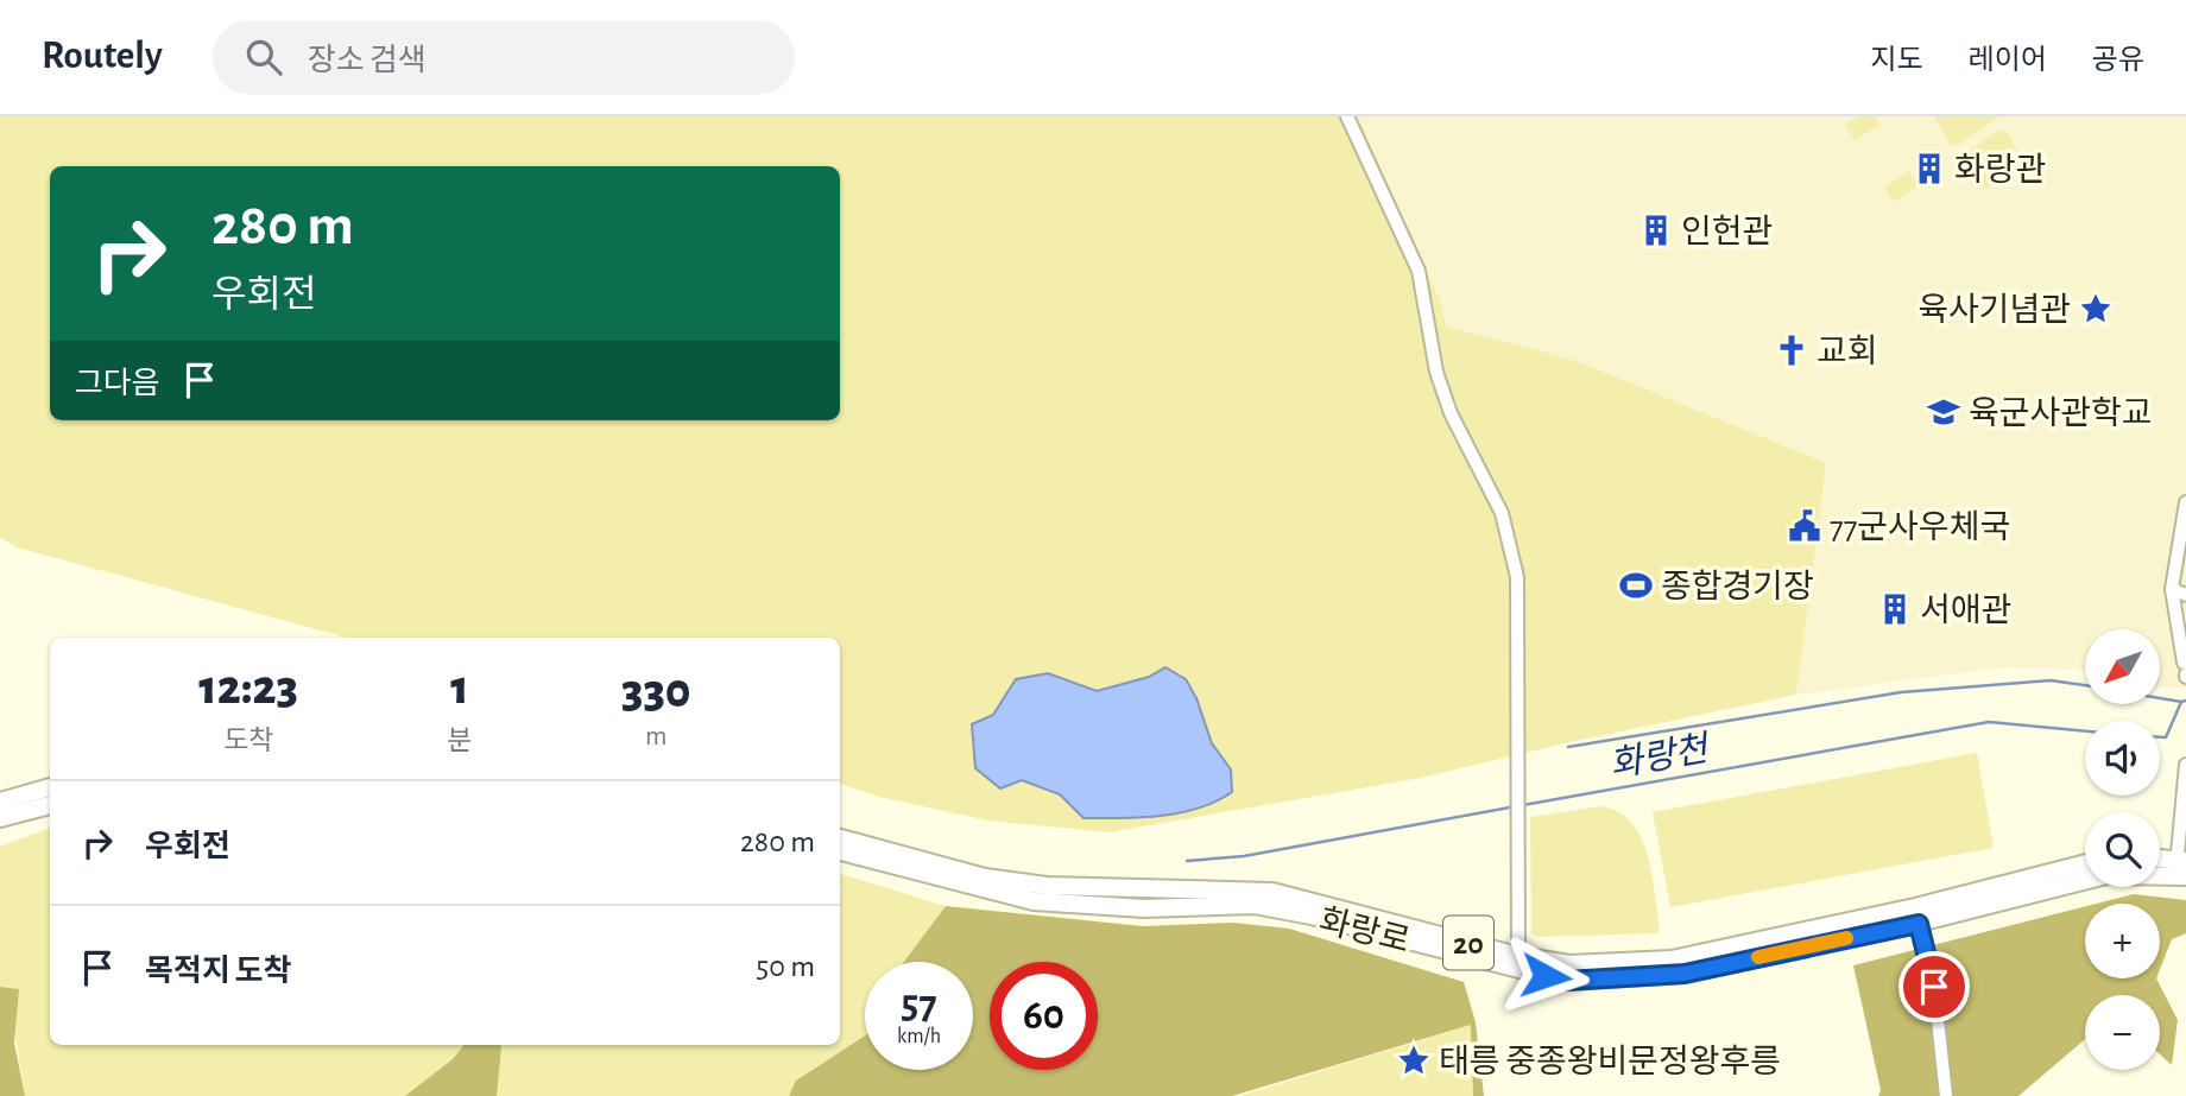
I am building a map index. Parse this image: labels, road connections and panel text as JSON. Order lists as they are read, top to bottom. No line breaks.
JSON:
{"streets":{"main road":["화랑로","20"]},"water":["화랑천"],"places":{"building":["화랑관","인헌관","서애관"],"place":["육사기념관","태릉 중종왕비문정왕후릉"],"church":["교회"],"school or university":["육군사관학교"],"public building":["77군사우체국"],"sports":["종합경기장"]},"north":"bottom left","page":{"header":"Routely","search":"장소 검색","nav":["지도","레이어","공유"],"turn":["280 m","우회전"],"then":"그다음","map_buttons":["+","−"],"eta":["12:23","도착","1","분","330","m"],"list":[{"name":"우회전","value":"280 m"},{"name":"목적지 도착","value":"50 m"}],"speed":"57 km/h","limit":"60"}}
